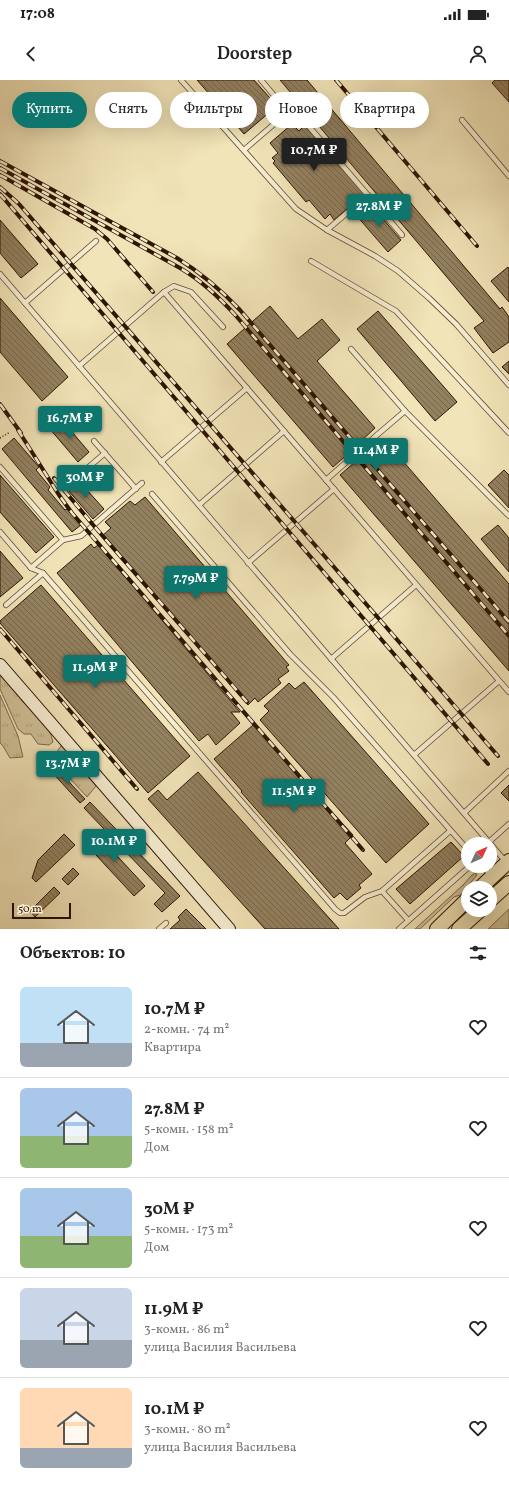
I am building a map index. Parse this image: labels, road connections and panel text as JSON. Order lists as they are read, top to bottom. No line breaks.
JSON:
{"scale_bar":"50 m","north":"top right","page":{"status":"17:08","header":"Doorstep","chip":["Купить","Снять","Фильтры","Новое","Квартира"],"price":["10.7M ₽","27.8M ₽","16.7M ₽","11.4M ₽","30M ₽","7.79M ₽","11.9M ₽","13.7M ₽","11.5M ₽","10.1M ₽"],"scale":"50 m","heading":"Объектов: 10","list":[{"name":"10.7M ₽","note":"2-комн. · 74 m² · Квартира"},{"name":"27.8M ₽","note":"5-комн. · 158 m² · Дом"},{"name":"30M ₽","note":"5-комн. · 173 m² · Дом"},{"name":"11.9M ₽","note":"3-комн. · 86 m² · улица Василия Васильева"},{"name":"10.1M ₽","note":"3-комн. · 80 m² · улица Василия Васильева"}]}}
